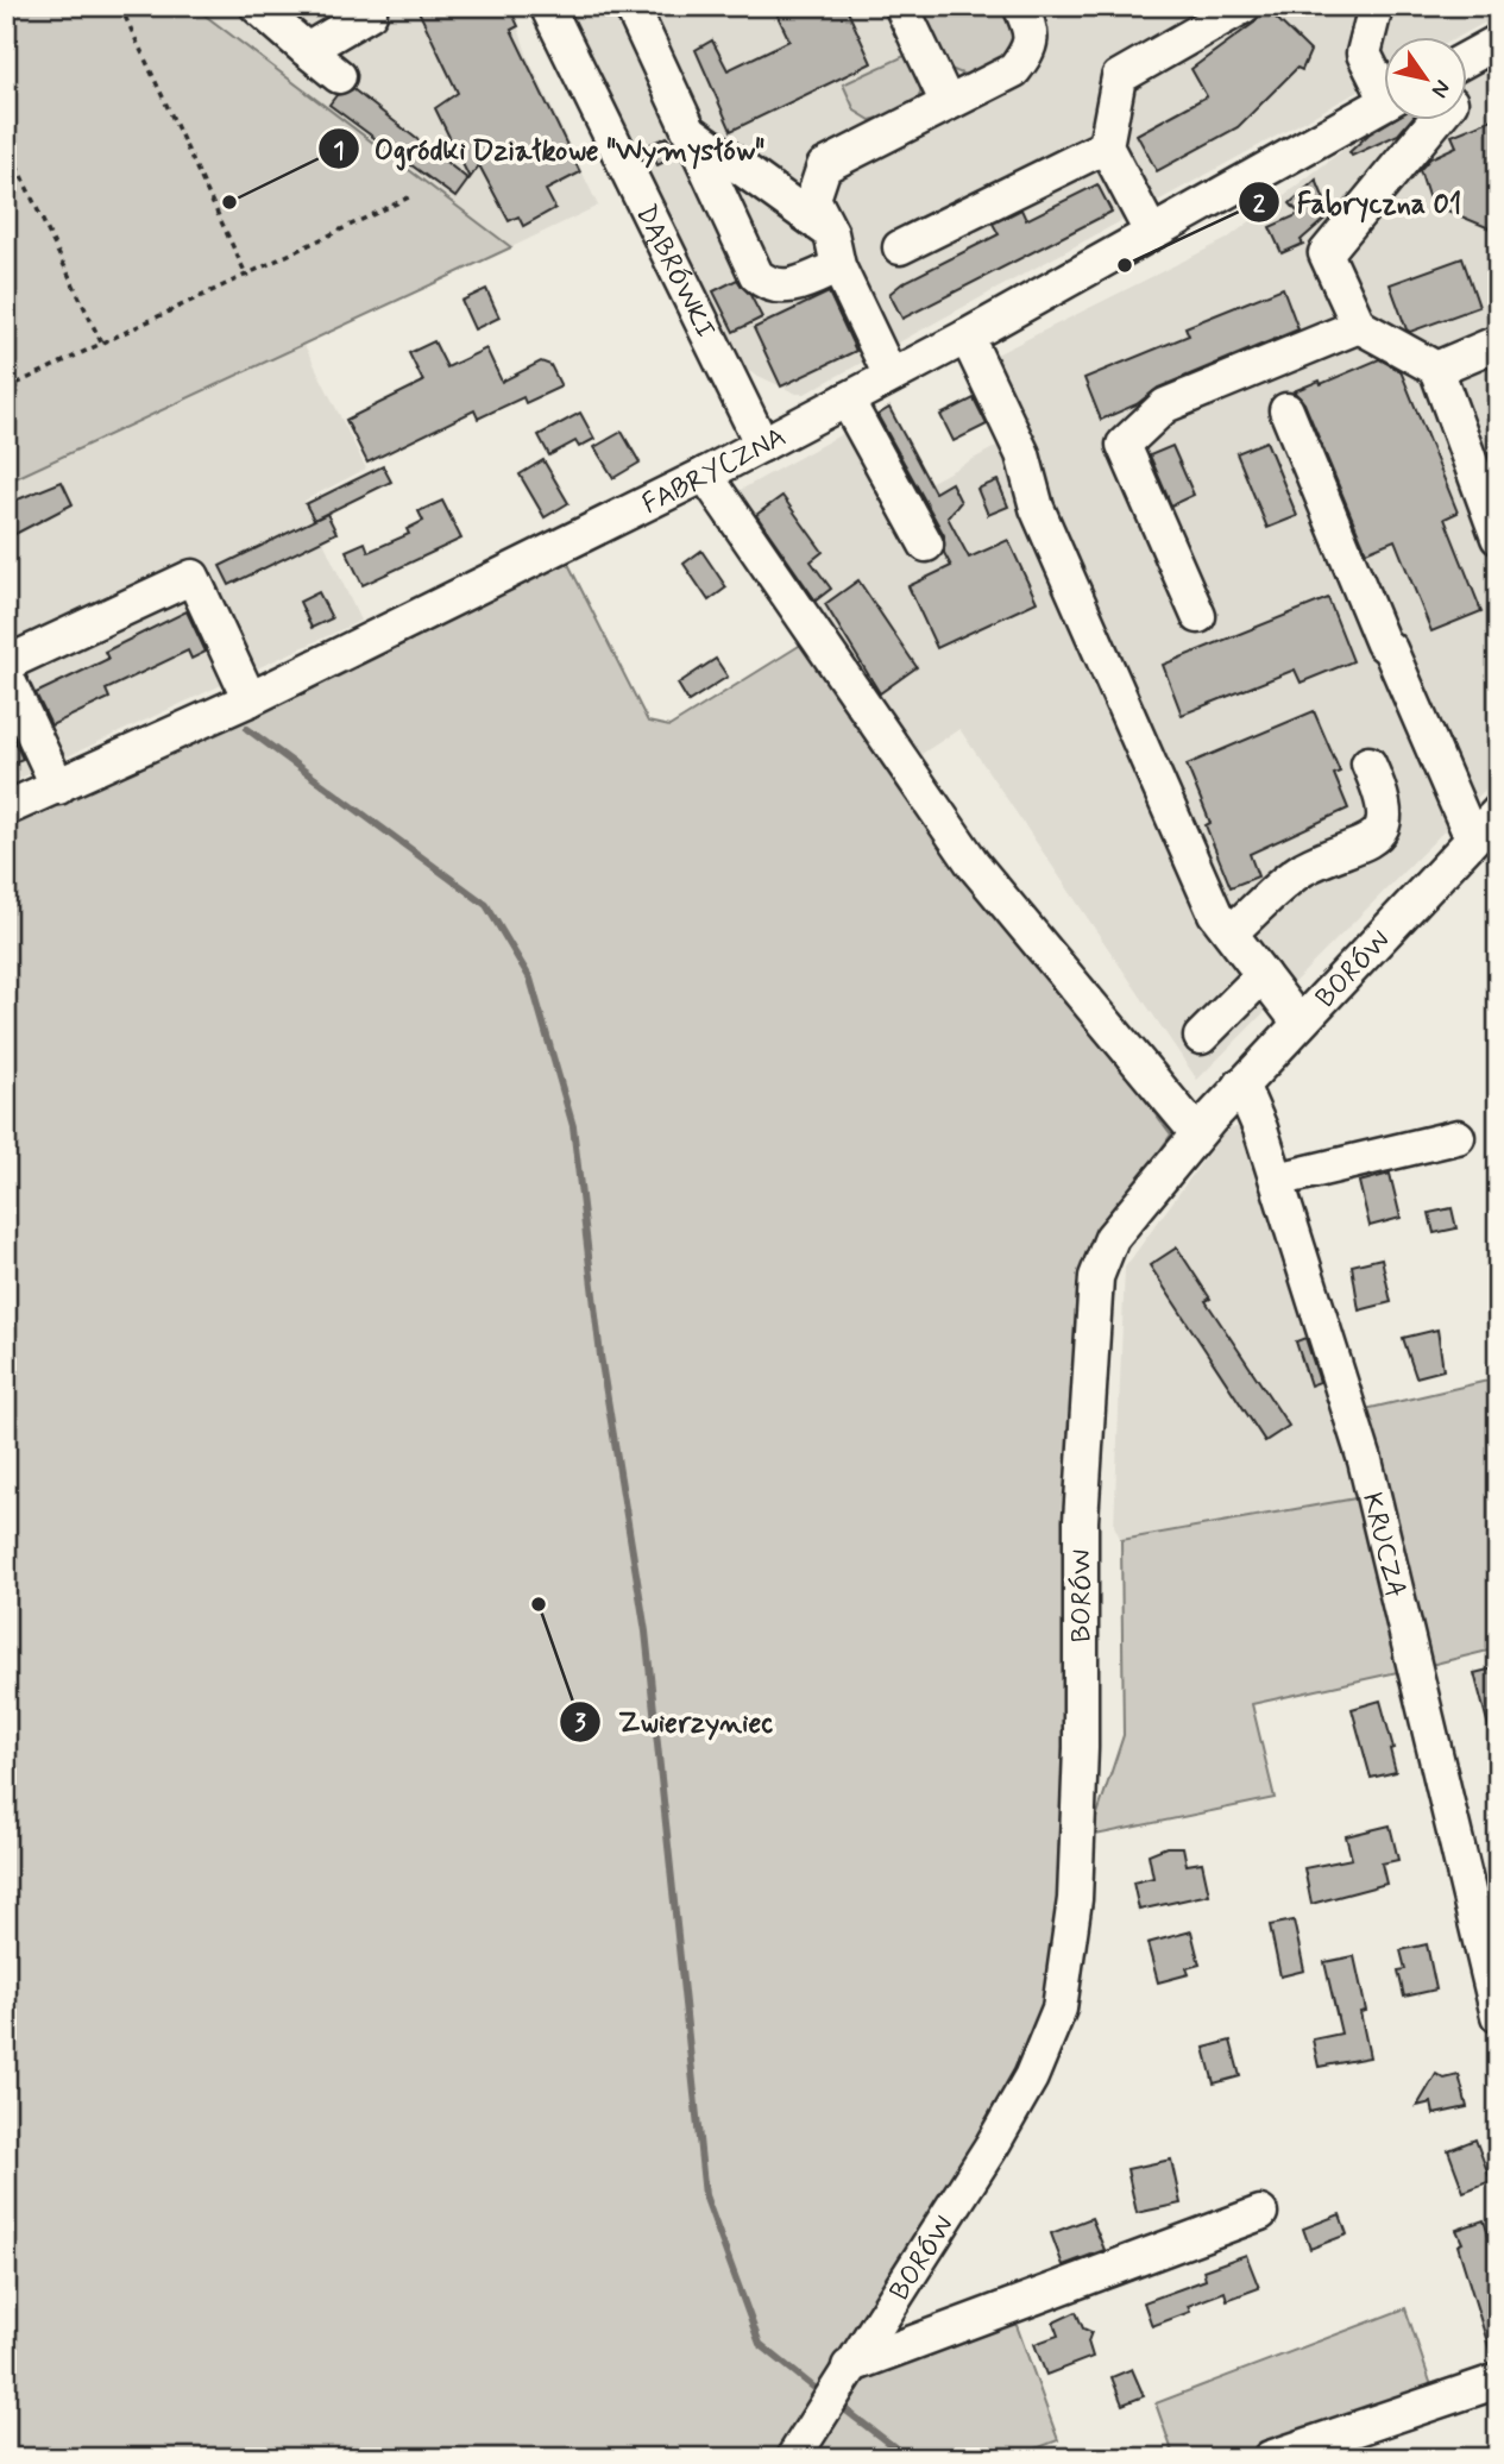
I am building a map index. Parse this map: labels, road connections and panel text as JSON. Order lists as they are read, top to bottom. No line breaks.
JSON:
{"streets":{"street":["DĄBRÓWKI","FABRYCZNA","BORÓW","KRUCZA"]},"crossings":[["DĄBRÓWKI","FABRYCZNA"],["BORÓW","KRUCZA"]],"places":["Ogródki Działkowe \"Wymysłów\"","Fabryczna 01","Zwierzyniec"],"north":"bottom right"}
